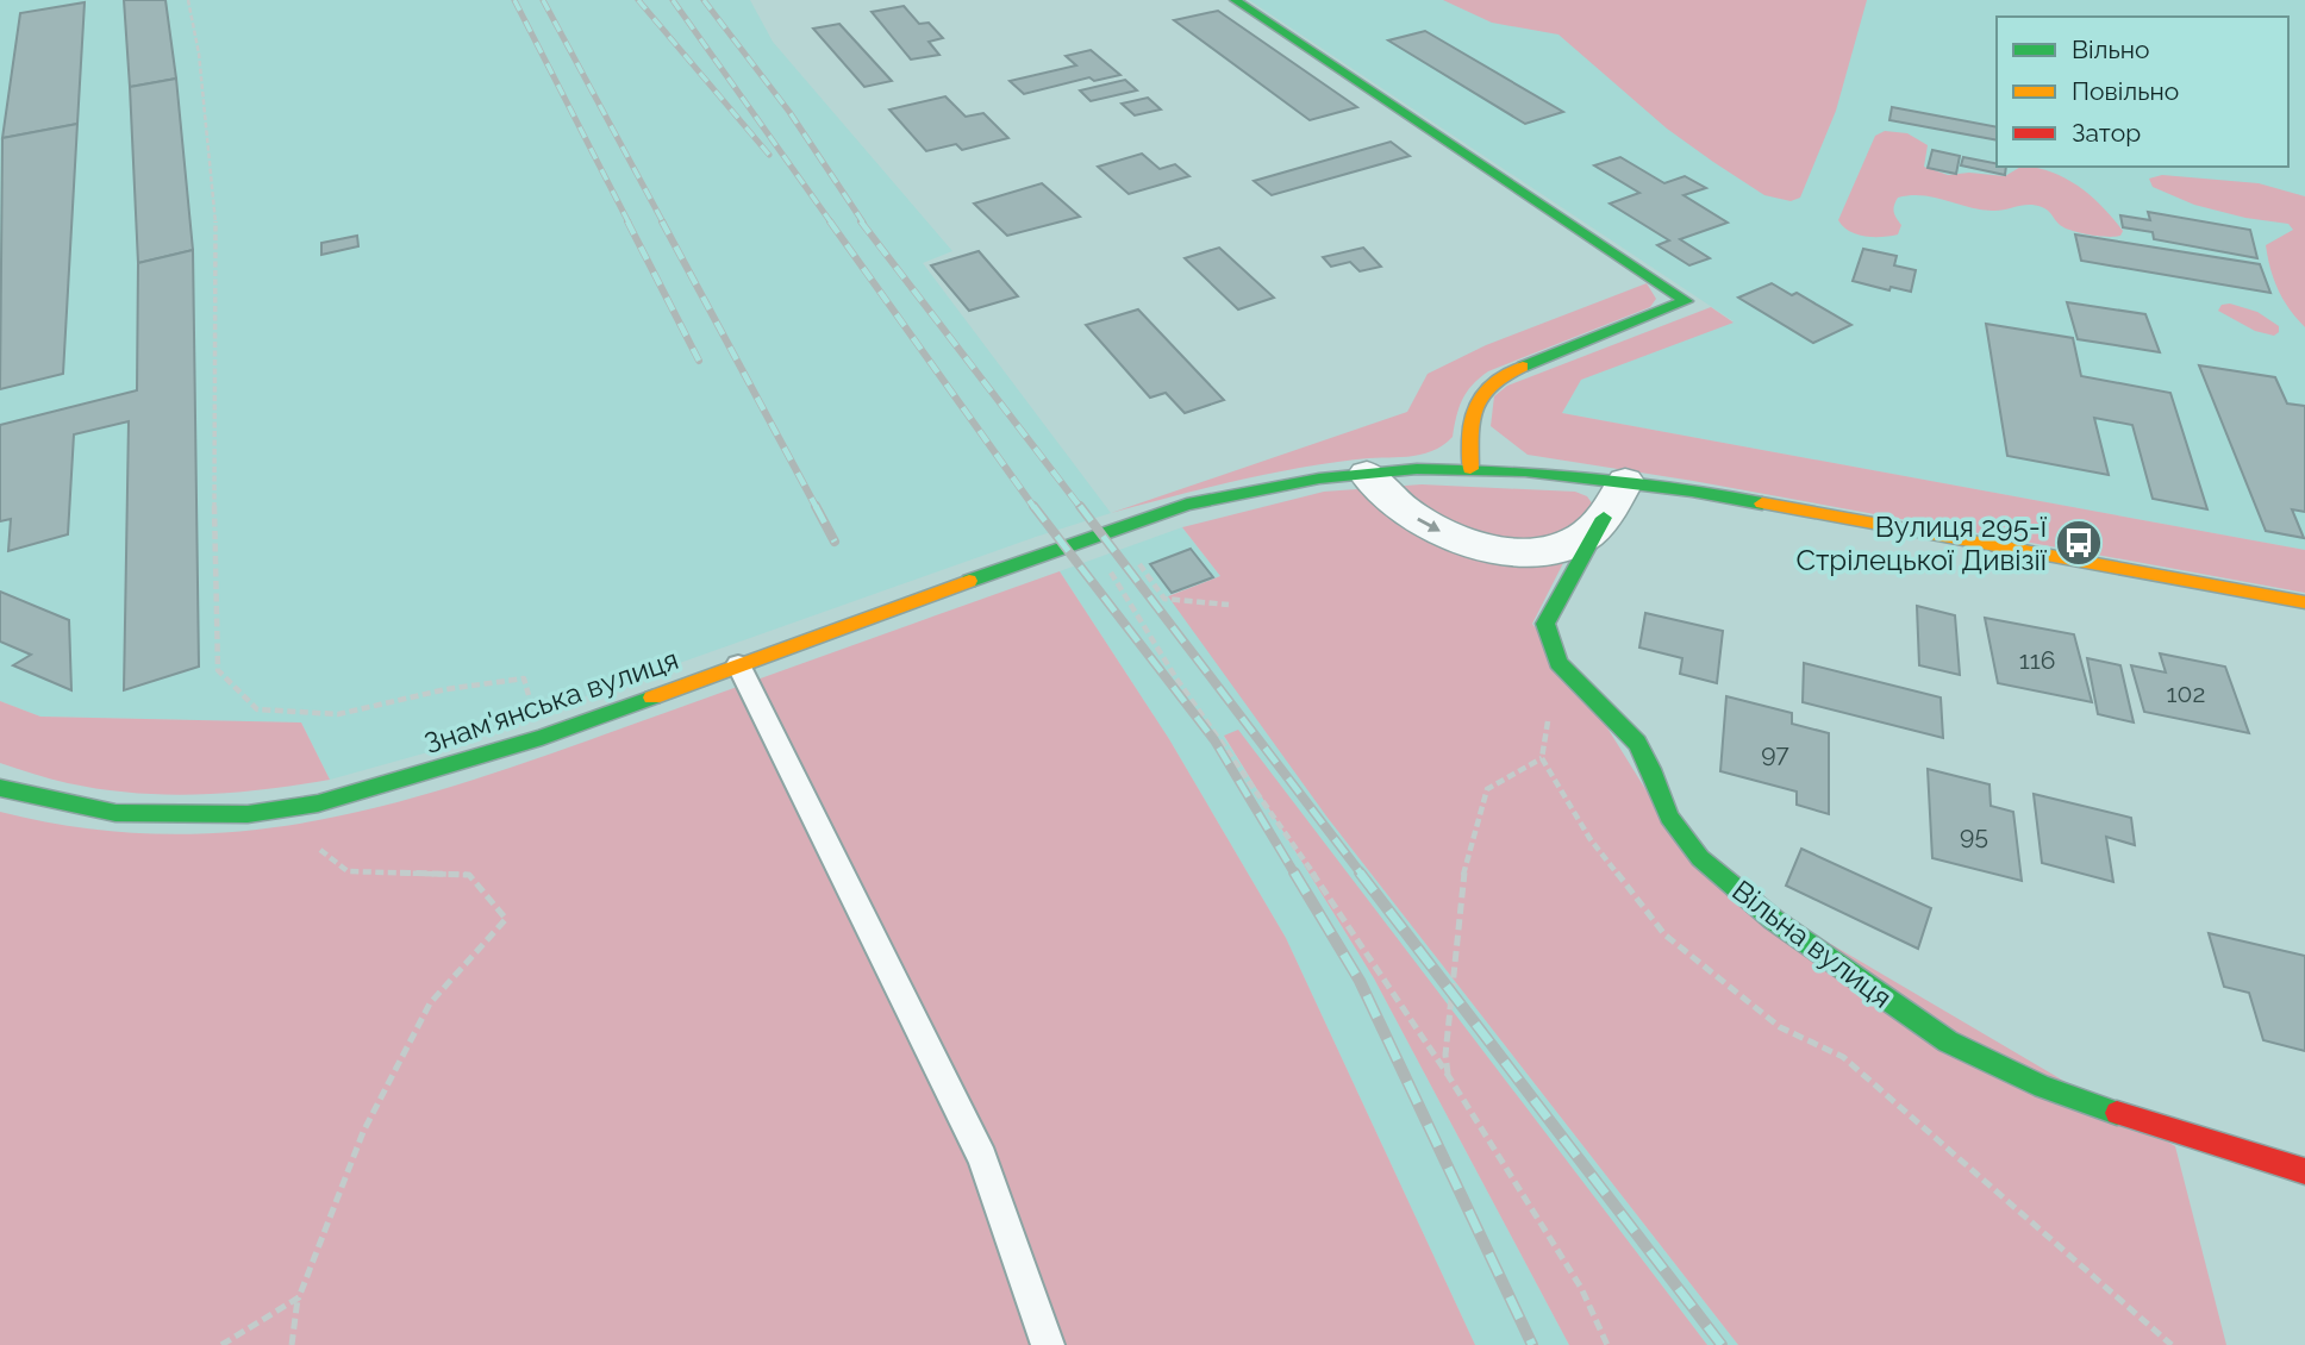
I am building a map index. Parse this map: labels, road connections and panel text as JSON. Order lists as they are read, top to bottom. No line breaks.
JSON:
{"streets":{"street":["Знам'янська вулиця","Вільна вулиця"]},"crossings":[["Знам'янська вулиця","Вільна вулиця"]],"places":{"bus stop":["Вулиця 295-ї Стрілецької Дивізії"]},"house_numbers":["116","102","97","95"],"legend":["Вільно","Повільно","Затор"]}
